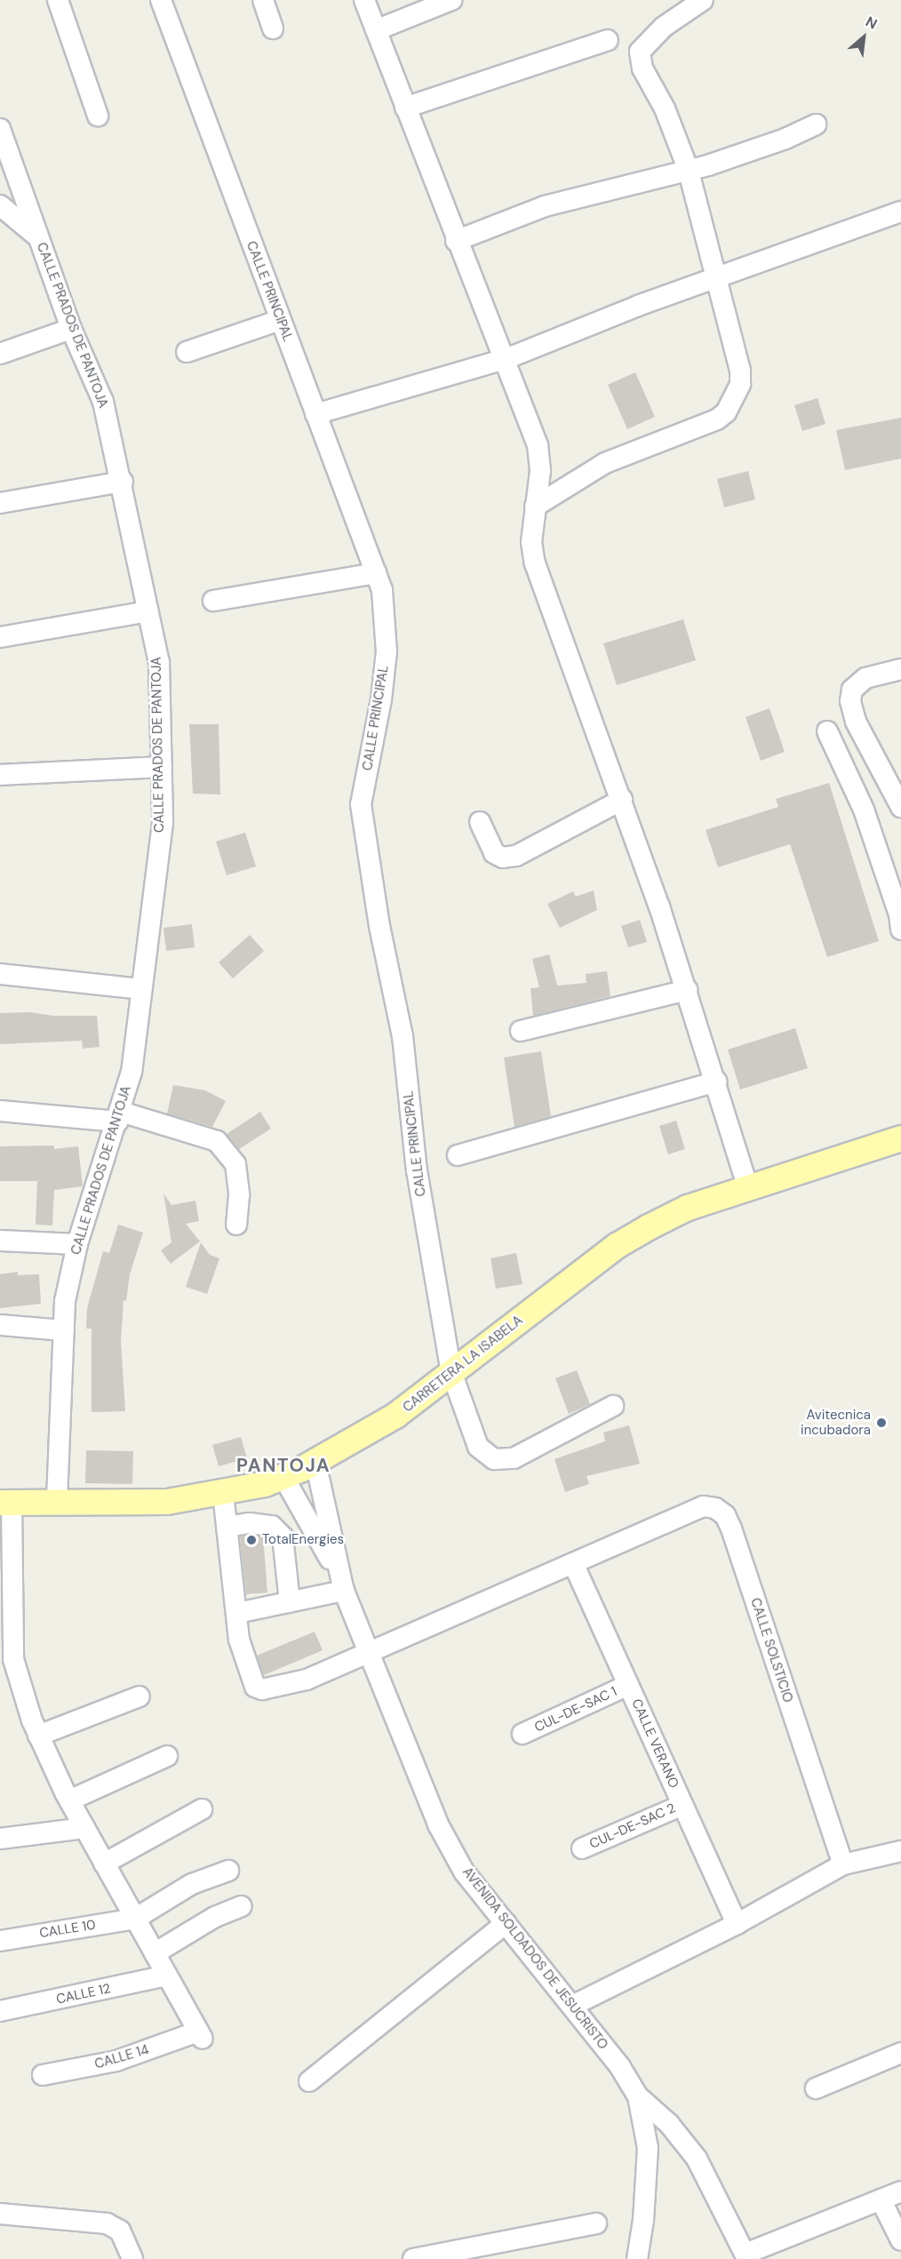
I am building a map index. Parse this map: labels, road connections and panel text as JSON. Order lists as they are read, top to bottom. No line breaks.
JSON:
{"streets":{"main road":["CARRETERA LA ISABELA"],"street":["CALLE PRINCIPAL","CALLE PRADOS DE PANTOJA","CALLE SOLSTICIO","CUL-DE-SAC 1","CALLE VERANO","CUL-DE-SAC 2","CALLE 10","AVENIDA SOLDADOS DE JESUCRISTO","CALLE 12","CALLE 14"]},"crossings":[["CALLE PRINCIPAL","CARRETERA LA ISABELA"],["CALLE PRADOS DE PANTOJA","CARRETERA LA ISABELA"],["CARRETERA LA ISABELA","AVENIDA SOLDADOS DE JESUCRISTO"],["CALLE SOLSTICIO","CALLE VERANO"],["CALLE SOLSTICIO","AVENIDA SOLDADOS DE JESUCRISTO"],["CUL-DE-SAC 1","CALLE VERANO"],["CALLE VERANO","CUL-DE-SAC 2"],["CALLE 12","CALLE 14"]],"districts":["PANTOJA"],"places":["Avitecnica incubadora","TotalEnergies"],"north":"top right"}
